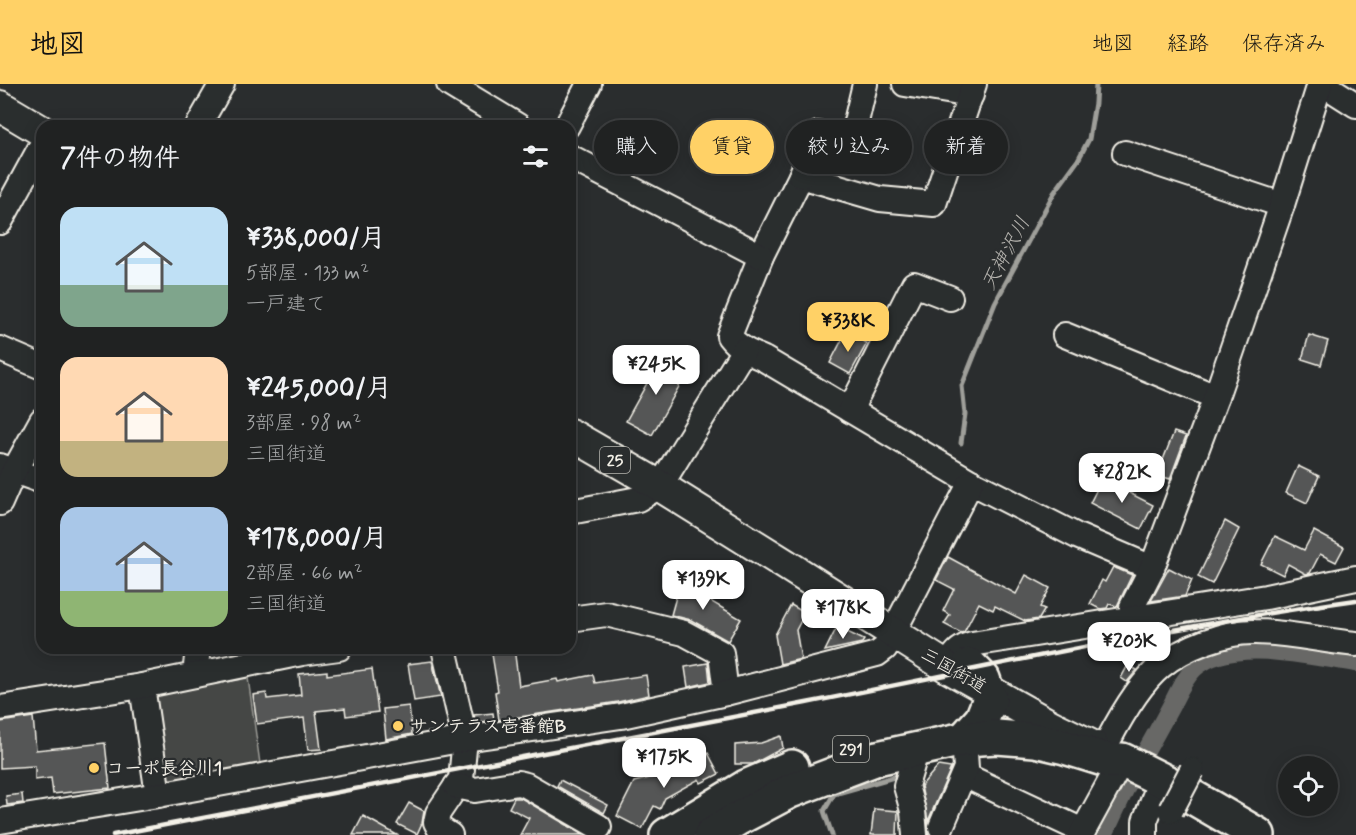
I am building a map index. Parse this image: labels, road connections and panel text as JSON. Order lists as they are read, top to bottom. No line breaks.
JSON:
{"streets":{"highway":["三国街道","291"],"main road":["25"]},"crossings":[["三国街道","291"]],"water":["天神沢川"],"places":["サンテラス壱番館B","コーポ長谷川1"],"page":{"header":"地図","nav":["地図","経路","保存済み"],"chip":["購入","賃貸","絞り込み","新着"],"heading":"7件の物件","list":[{"name":"¥338,000/月","note":"5部屋 · 133 m² · 一戸建て"},{"name":"¥245,000/月","note":"3部屋 · 98 m² · 三国街道"},{"name":"¥178,000/月","note":"2部屋 · 66 m² · 三国街道"}],"price":["¥338K","¥245K","¥282K","¥139K","¥178K","¥203K","¥175K"]}}
